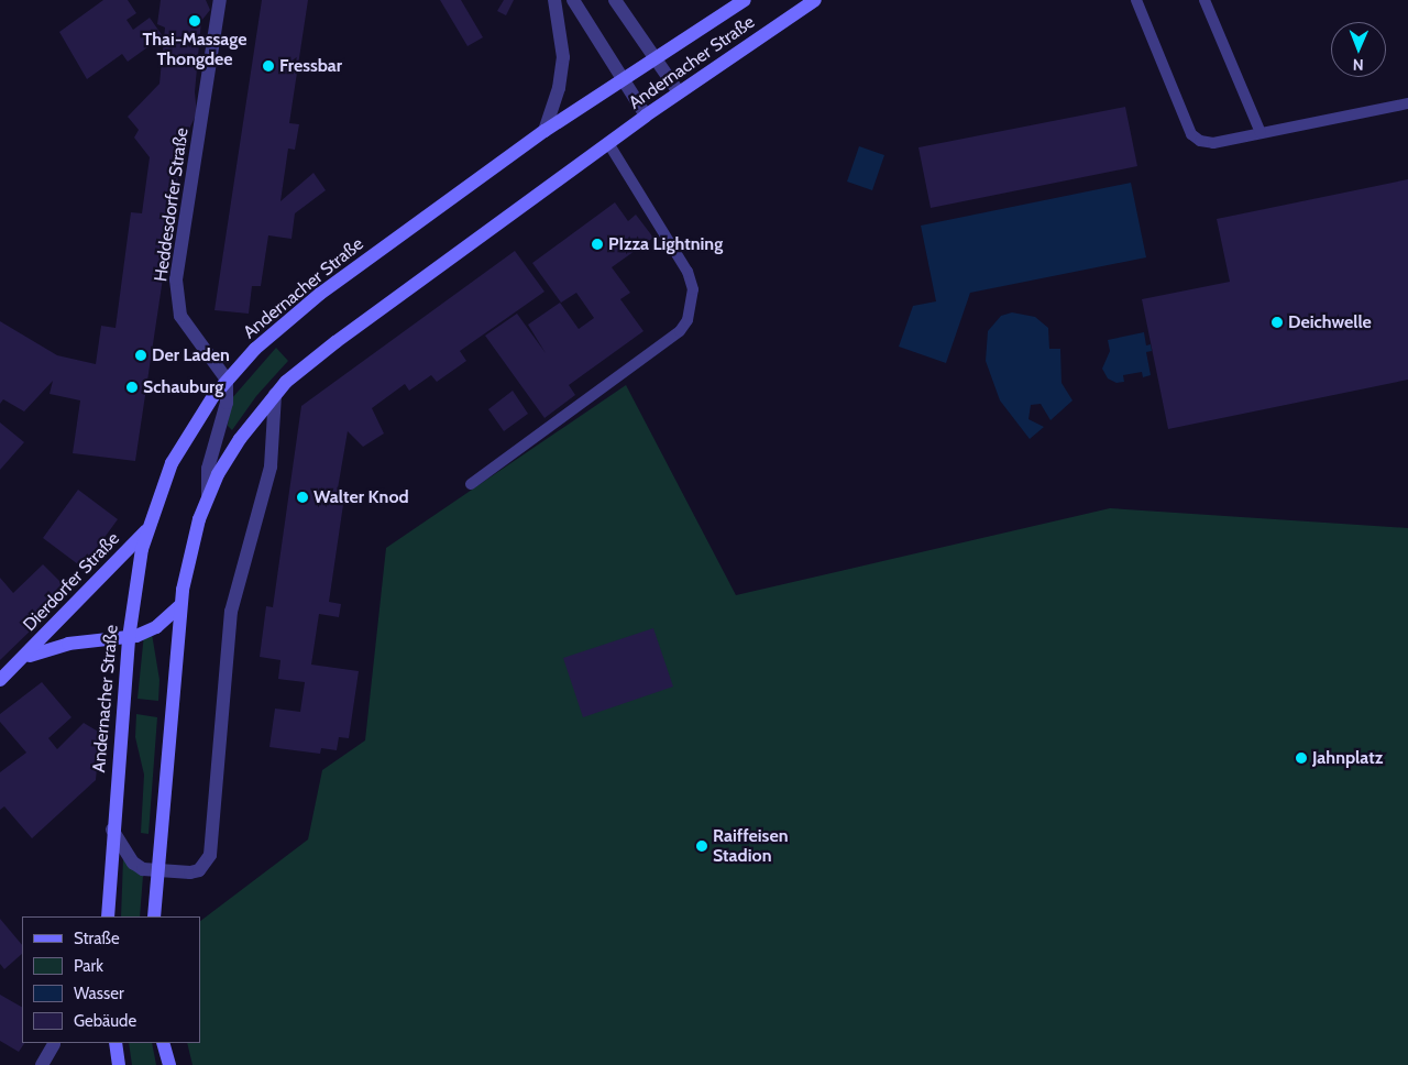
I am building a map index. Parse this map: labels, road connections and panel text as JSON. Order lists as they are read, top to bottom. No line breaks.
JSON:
{"streets":{"street":["Andernacher Straße","Heddesdorfer Straße","Dierdorfer Straße"]},"crossings":[["Andernacher Straße","Heddesdorfer Straße"],["Andernacher Straße","Dierdorfer Straße"]],"places":["Thai-Massage Thongdee","Fressbar","PIzza Lightning","Deichwelle","Der Laden","Schauburg","Walter Knod","Jahnplatz","Raiffeisen Stadion"],"legend":["Straße","Park","Wasser","Gebäude"],"north":"bottom"}
